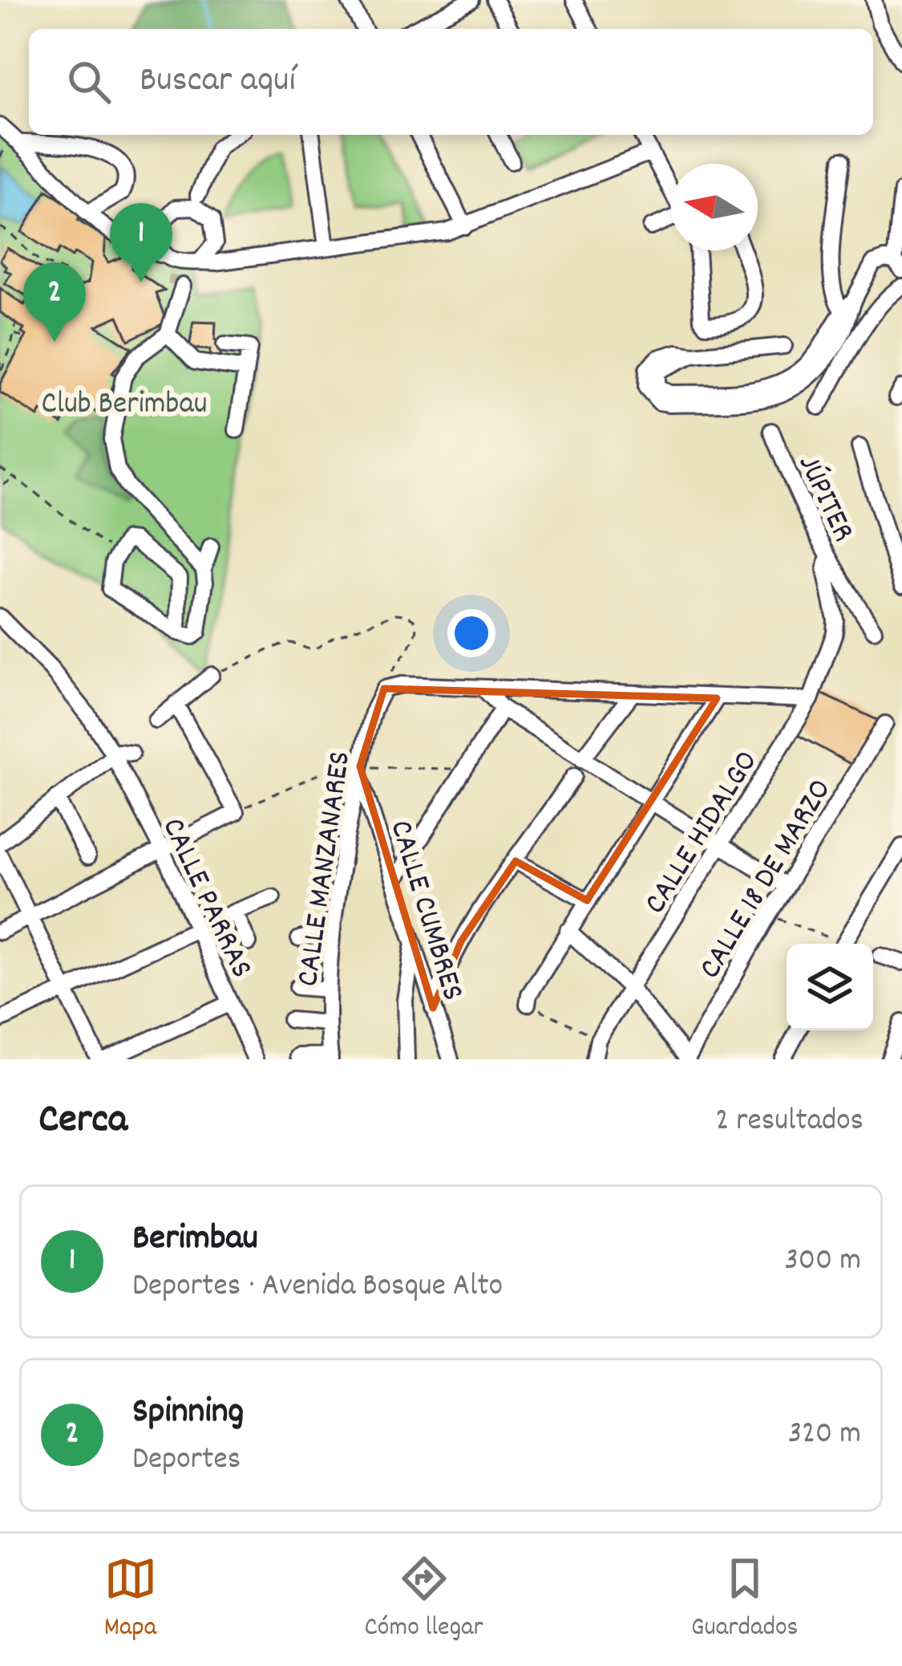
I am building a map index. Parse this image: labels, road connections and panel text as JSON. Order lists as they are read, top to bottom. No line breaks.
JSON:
{"streets":{"street":["JÚPITER","CALLE HIDALGO","CALLE MANZANARES","CALLE 18 DE MARZO","CALLE PARRAS","CALLE CUMBRES"]},"crossings":[["JÚPITER","CALLE HIDALGO"],["CALLE MANZANARES","CALLE CUMBRES"]],"parks":["Club Berimbau"],"north":"left","page":{"search":"Buscar aquí","pins":["1","2"],"heading":["Cerca","2 resultados"],"list":[{"mark":"1","name":"Berimbau","note":"Deportes · Avenida Bosque Alto","value":"300 m"},{"mark":"2","name":"Spinning","note":"Deportes","value":"320 m"}],"nav":["Mapa","Cómo llegar","Guardados"]}}
